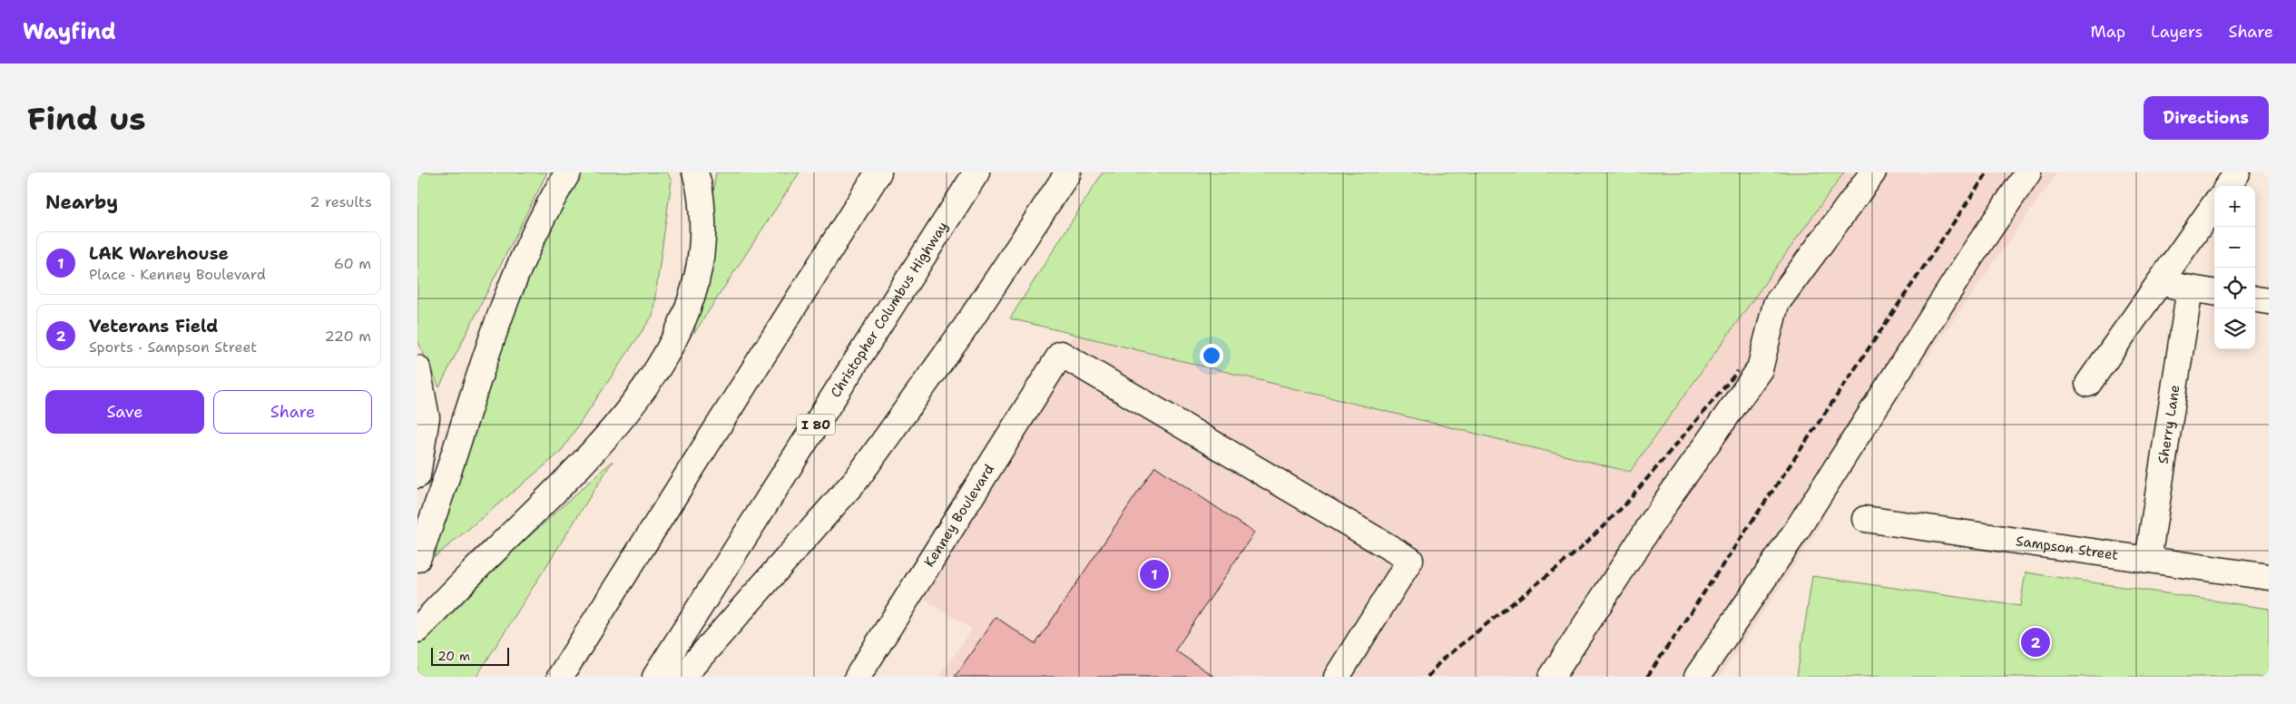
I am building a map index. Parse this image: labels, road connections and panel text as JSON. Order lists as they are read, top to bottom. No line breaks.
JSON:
{"streets":{"main road":["Christopher Columbus Highway","Sherry Lane","I 80","Kenney Boulevard","Sampson Street"]},"crossings":[["Sherry Lane","Sampson Street"]],"scale_bar":"20 m","page":{"header":"Wayfind","nav":["Map","Layers","Share"],"buttons":["Directions",["Save","Share"]],"title":"Find us","heading":["Nearby","2 results"],"map_buttons":["+","−"],"list":[{"mark":"1","name":"LAK Warehouse","note":"Place · Kenney Boulevard","value":"60 m"},{"mark":"2","name":"Veterans Field","note":"Sports · Sampson Street","value":"220 m"}],"pins":["1","2"],"scale":"20 m"}}
